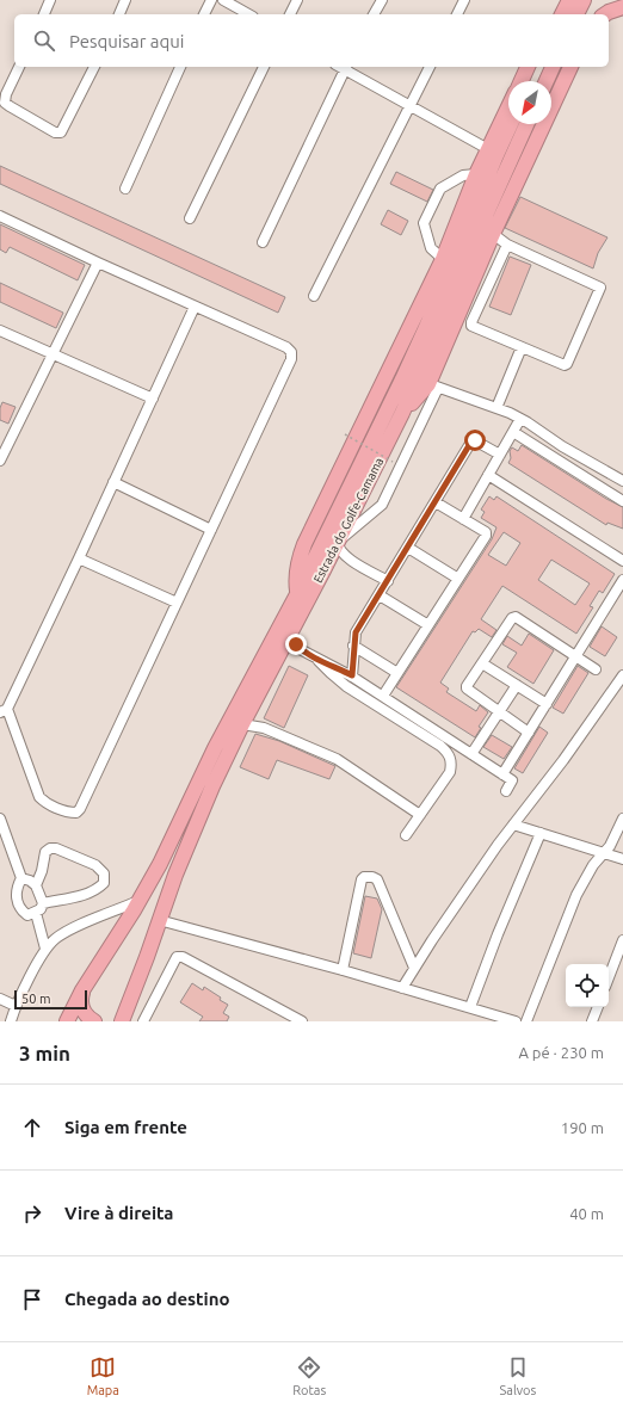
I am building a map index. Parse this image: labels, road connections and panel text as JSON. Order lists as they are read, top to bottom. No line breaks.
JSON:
{"streets":{"highway":["Estrada do Golfe-Camama"]},"scale_bar":"50 m","north":"bottom left","page":{"search":"Pesquisar aqui","scale":"50 m","heading":["3 min","A pé · 230 m"],"list":[["Siga em frente","190 m"],["Vire à direita","40 m"],"Chegada ao destino"],"nav":["Mapa","Rotas","Salvos"]}}
